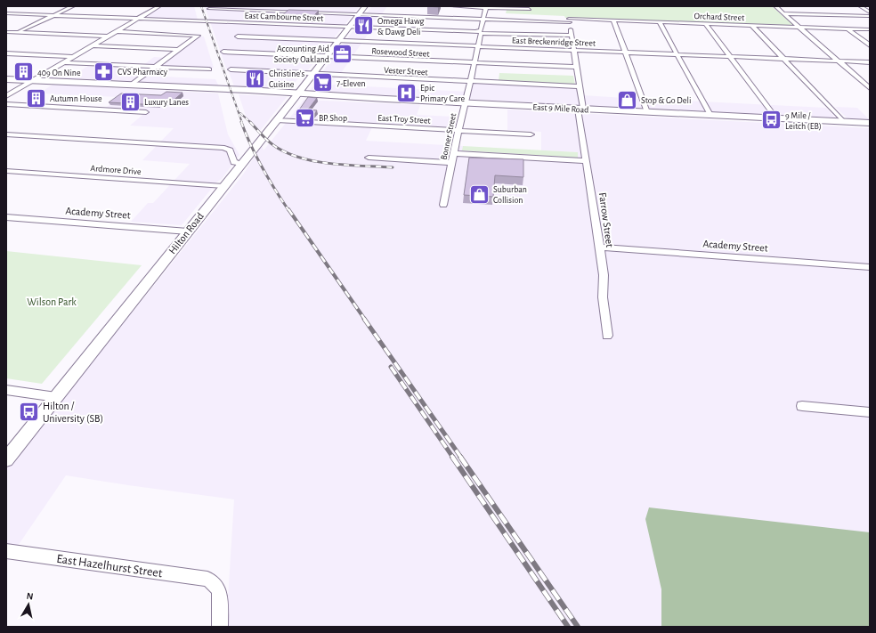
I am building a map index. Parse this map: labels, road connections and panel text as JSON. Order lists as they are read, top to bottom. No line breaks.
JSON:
{"streets":{"main road":["East 9 Mile Road"],"street":["East Cambourne Street","Orchard Street","East Breckenridge Street","Rosewood Street","Vester Street","East Troy Street","Bonner Street","Ardmore Drive","Academy Street","Farrow Street","Hilton Road","East Hazelhurst Street"]},"crossings":[["East Cambourne Street","Orchard Street"],["East Cambourne Street","Hilton Road"],["Orchard Street","Farrow Street"],["Orchard Street","Hilton Road"],["East Breckenridge Street","Bonner Street"],["East Breckenridge Street","Farrow Street"],["East Breckenridge Street","Hilton Road"],["Rosewood Street","Bonner Street"],["Rosewood Street","Farrow Street"],["Rosewood Street","Hilton Road"],["Vester Street","Bonner Street"],["Vester Street","Farrow Street"],["Vester Street","Hilton Road"],["East 9 Mile Road","Bonner Street"],["East 9 Mile Road","Farrow Street"],["East 9 Mile Road","Hilton Road"],["East Troy Street","Bonner Street"],["East Troy Street","Hilton Road"],["Bonner Street","Farrow Street"],["Ardmore Drive","Hilton Road"],["Academy Street","Farrow Street"],["Academy Street","Hilton Road"]],"parks":["Wilson Park"],"places":{"restaurant":["Omega Hawg & Dawg Deli","Christine's Cuisine"],"office":["Accounting Aid Society Oakland"],"pharmacy":["CVS Pharmacy"],"building":["409 On Nine","Autumn House","Luxury Lanes"],"supermarket":["7-Eleven","BP Shop"],"hospital":["Epic Primary Care"],"shop":["Stop & Go Deli","Suburban Collision"],"bus stop":["9 Mile / Leitch (EB)","Hilton / University (SB)"]},"north":"top"}
